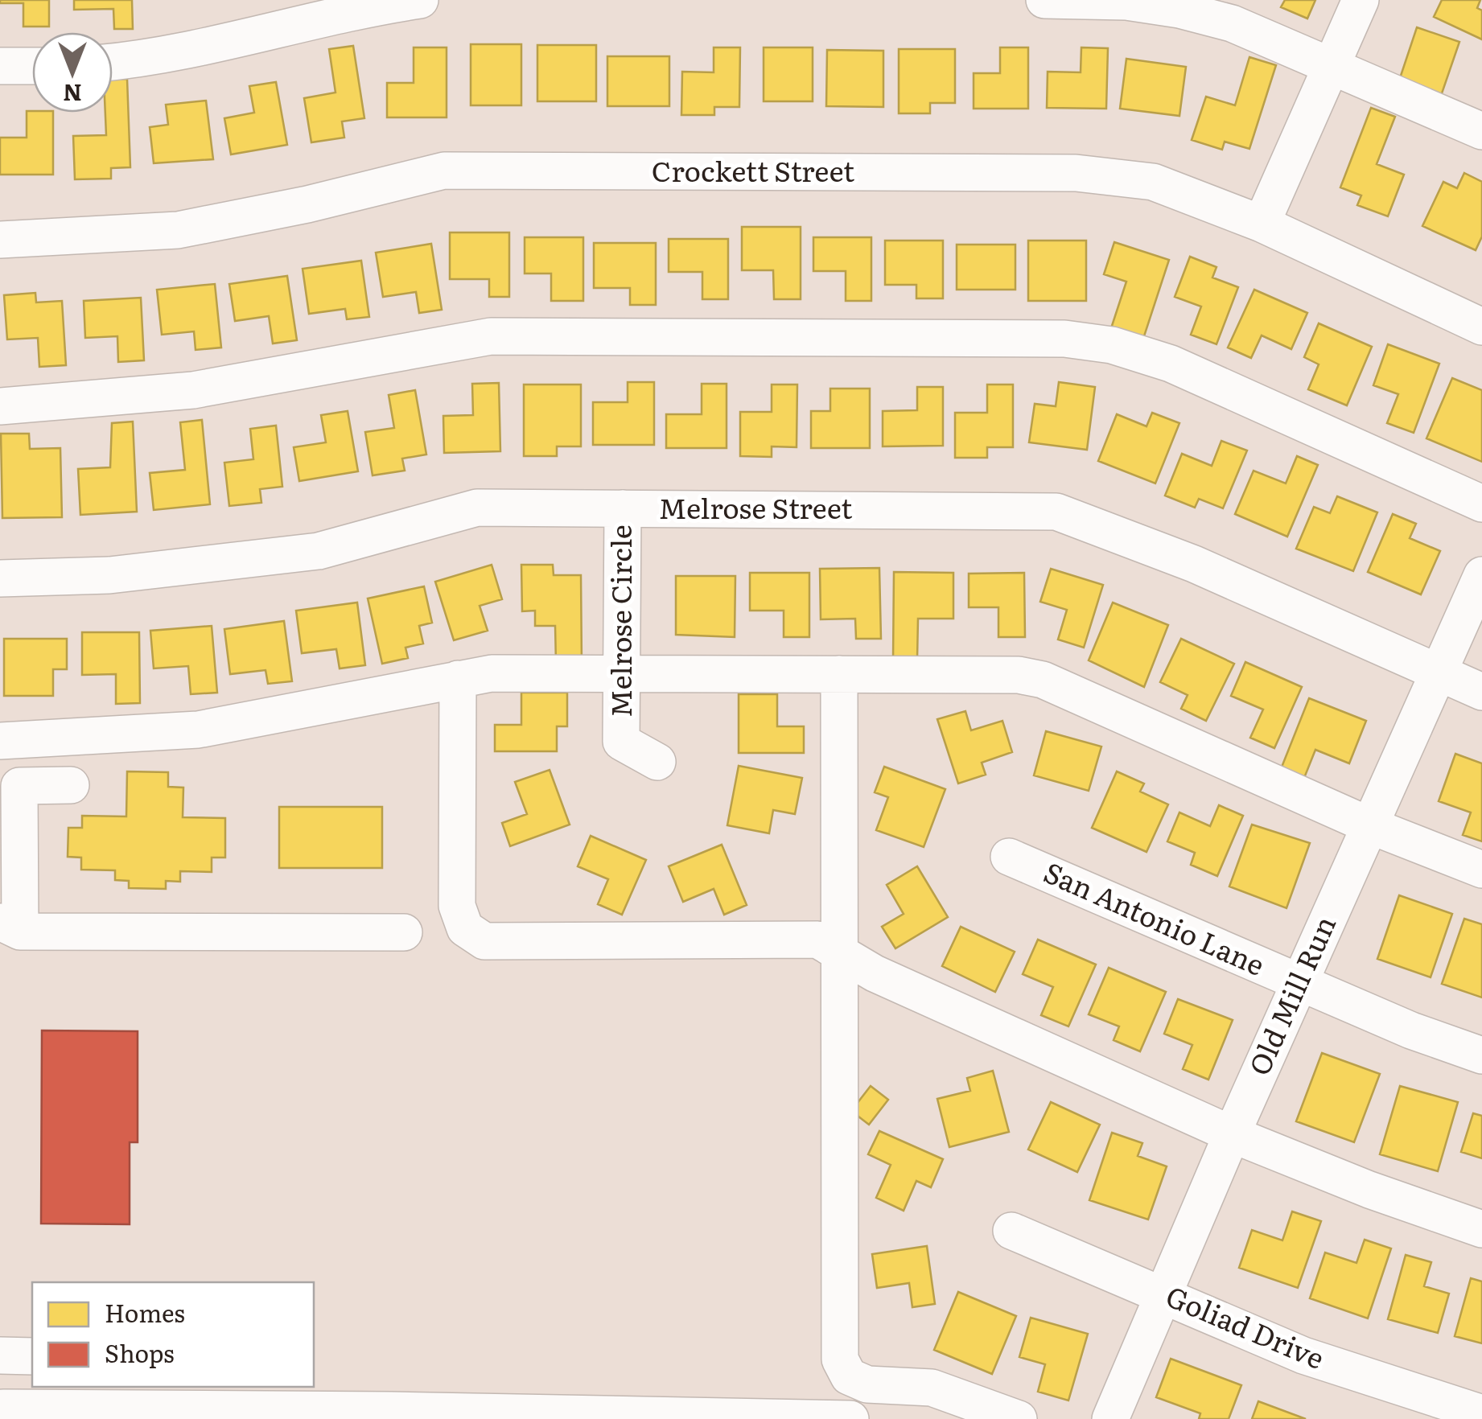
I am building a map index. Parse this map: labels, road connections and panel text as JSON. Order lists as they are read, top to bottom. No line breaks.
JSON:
{"streets":{"street":["Crockett Street","Melrose Street","Melrose Circle","San Antonio Lane","Old Mill Run","Goliad Drive"]},"crossings":[["Melrose Street","Melrose Circle"],["Melrose Street","Old Mill Run"],["San Antonio Lane","Old Mill Run"],["Old Mill Run","Goliad Drive"]],"legend":["Homes","Shops"],"north":"bottom"}
